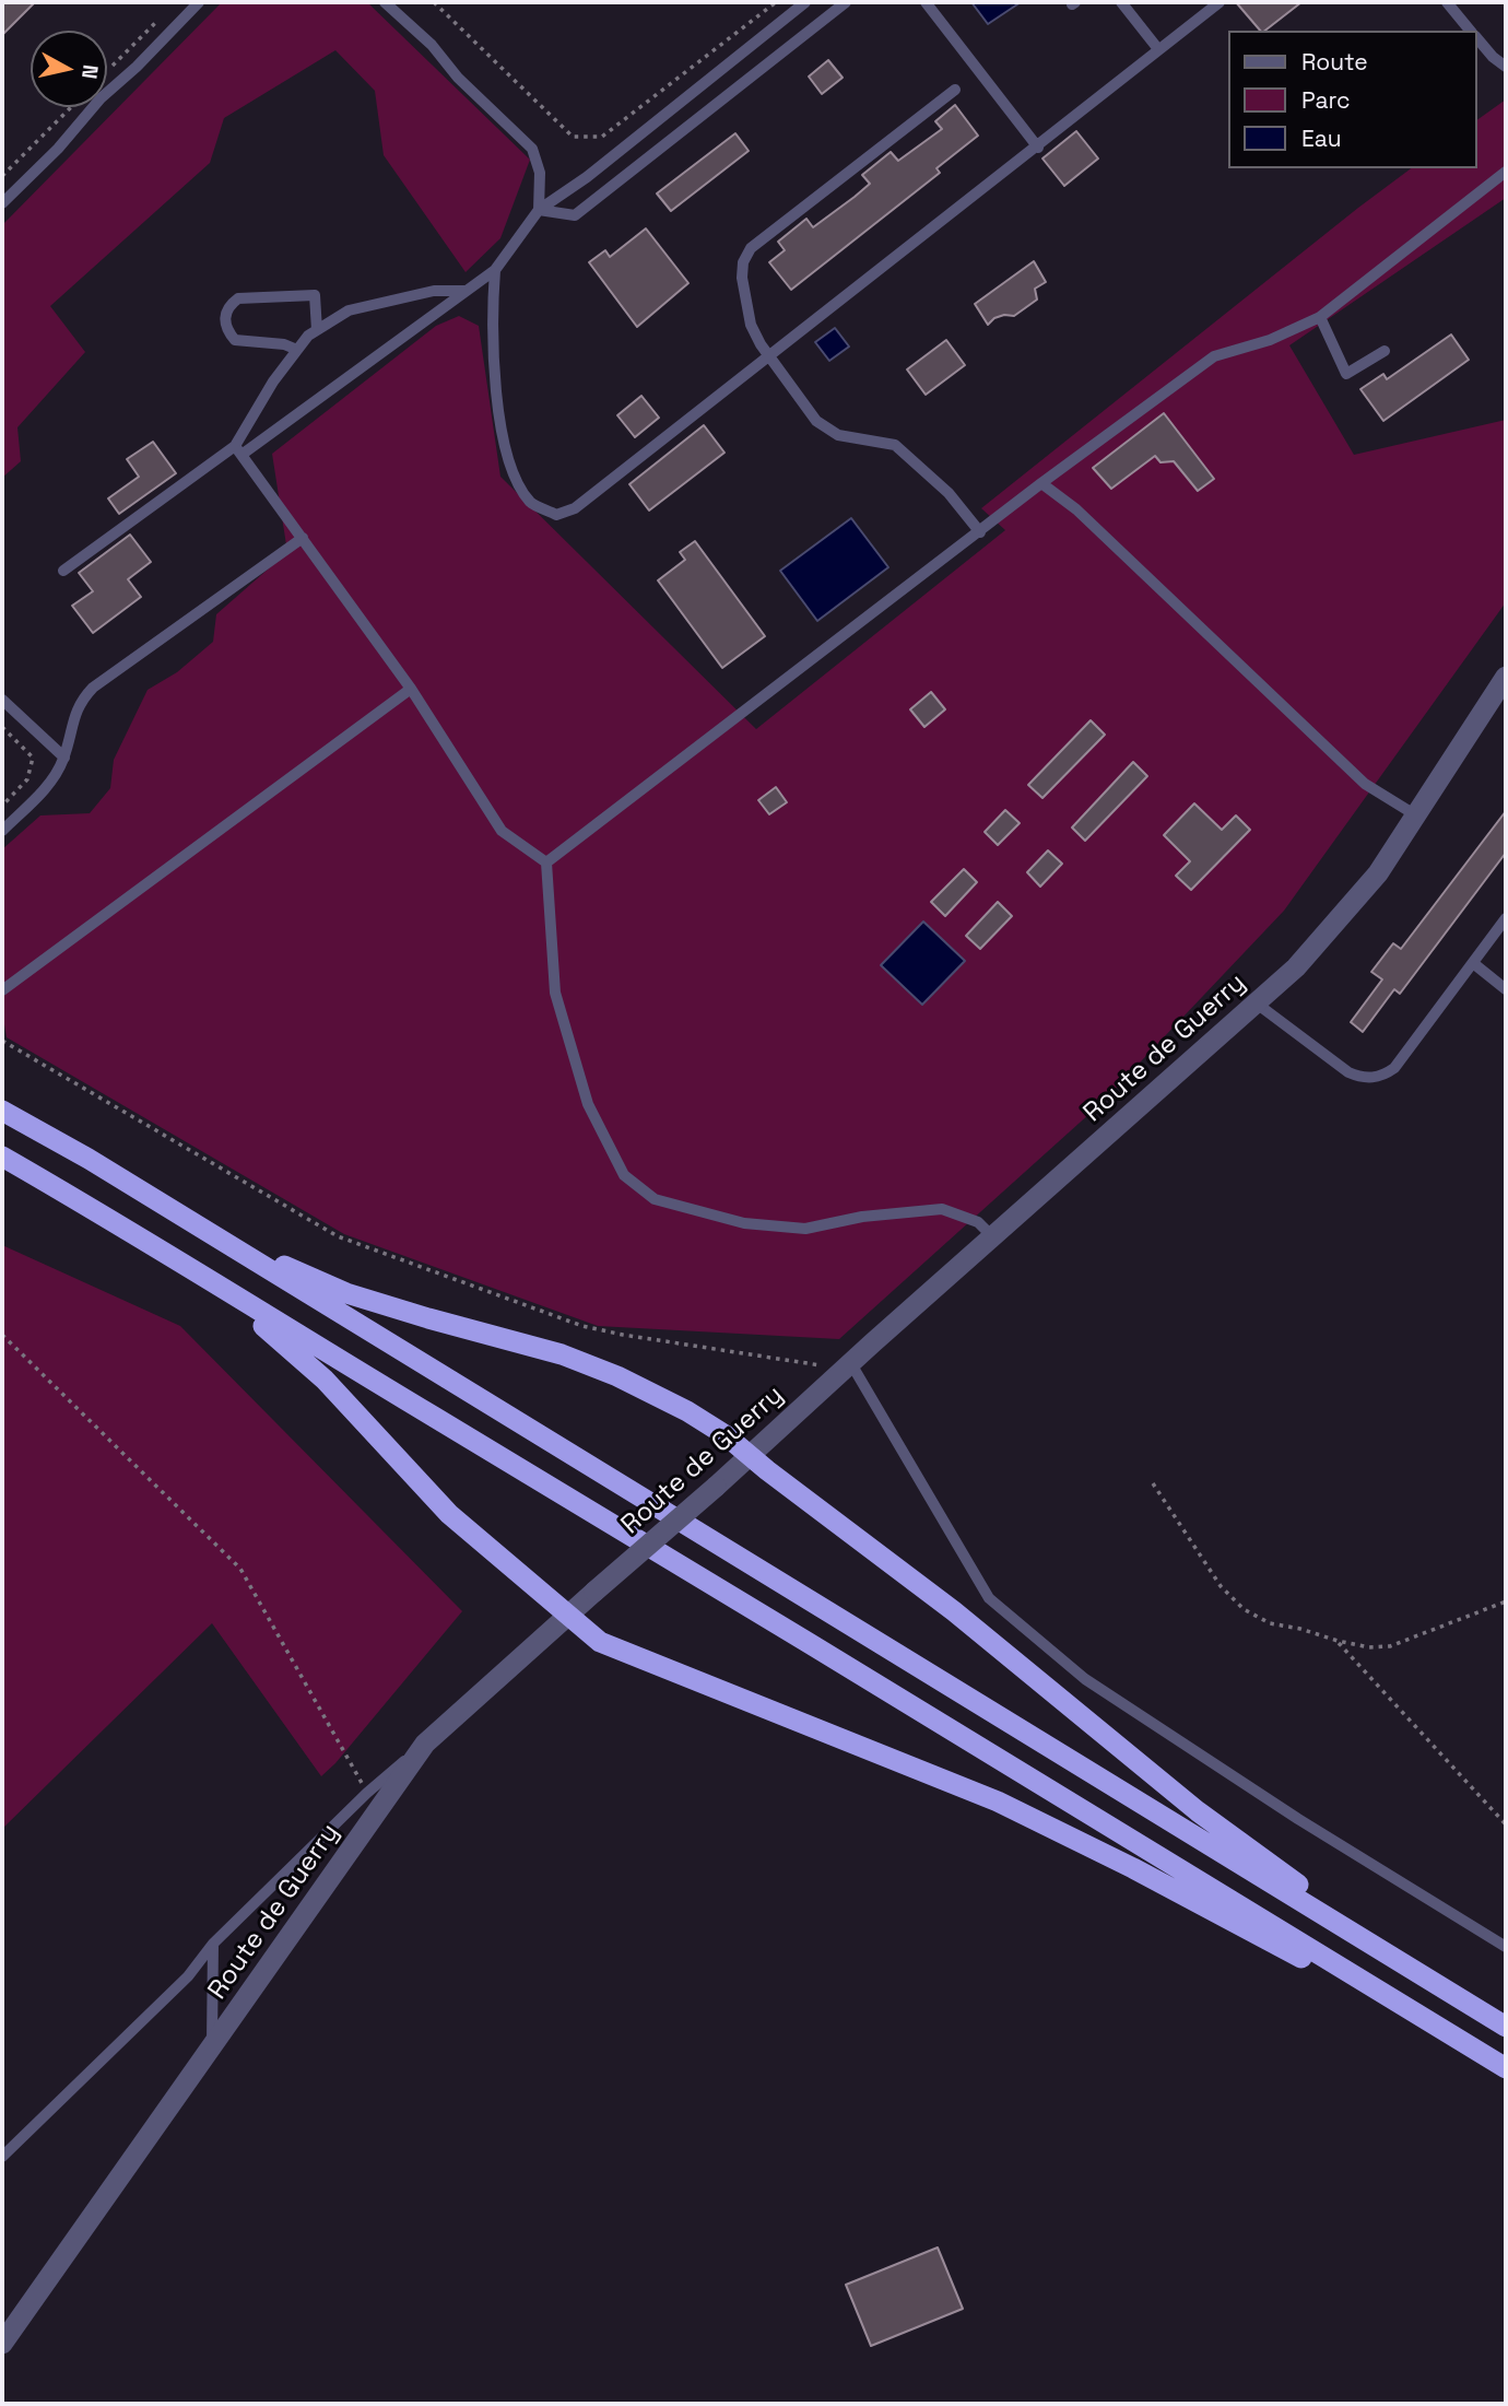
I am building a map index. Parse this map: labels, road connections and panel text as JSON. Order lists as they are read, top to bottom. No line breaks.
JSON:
{"streets":{"street":["Route de Guerry"]},"legend":["Route","Parc","Eau"],"north":"right"}
